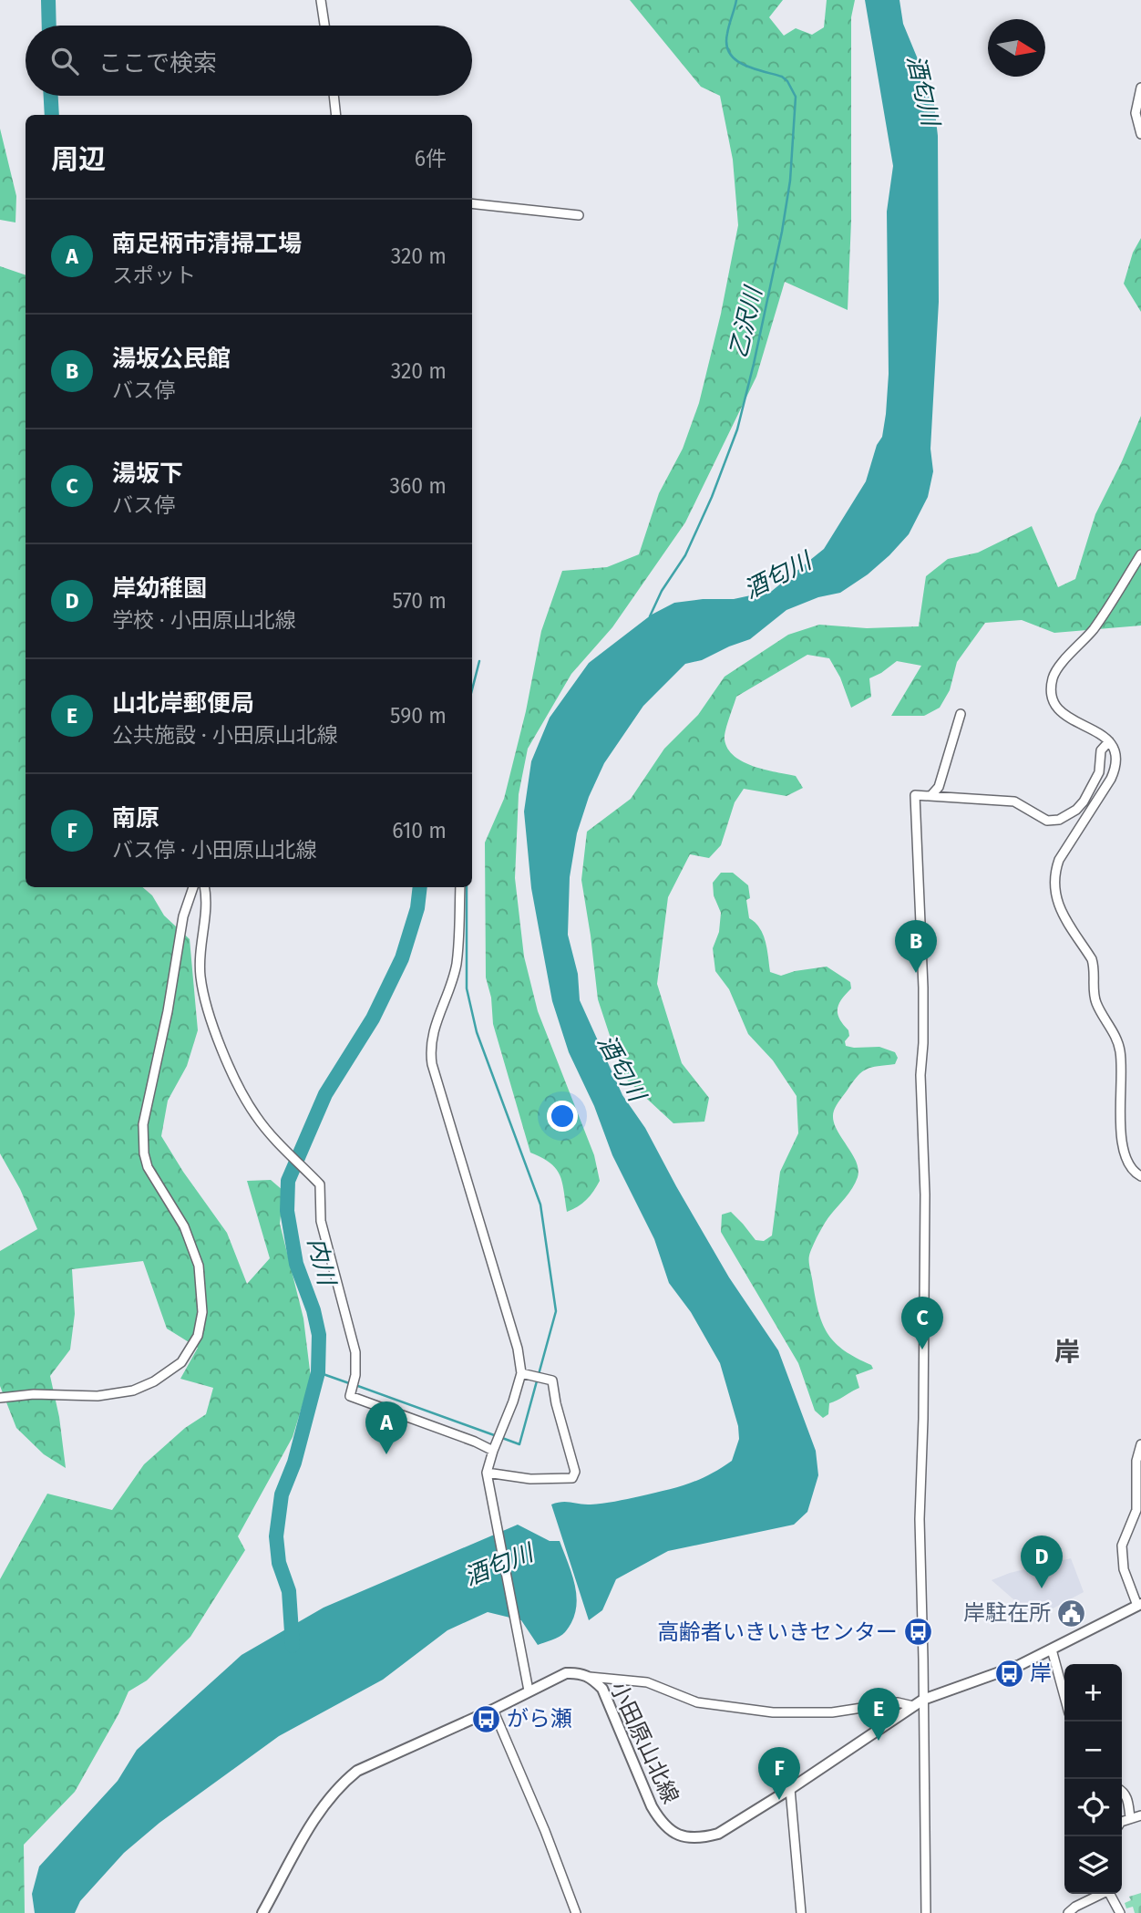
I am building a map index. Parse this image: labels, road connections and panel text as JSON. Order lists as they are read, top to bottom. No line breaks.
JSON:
{"streets":{"main road":["小田原山北線"]},"districts":["岸"],"water":["酒匂川","乙沢川","内川"],"places":{"public building":["岸駐在所"],"bus stop":["高齢者いきいきセンター","岸","がら瀬"]},"north":"right","page":{"search":"ここで検索","heading":["周辺","6件"],"list":[{"mark":"A","name":"南足柄市清掃工場","note":"スポット","value":"320 m"},{"mark":"B","name":"湯坂公民館","note":"バス停","value":"320 m"},{"mark":"C","name":"湯坂下","note":"バス停","value":"360 m"},{"mark":"D","name":"岸幼稚園","note":"学校 · 小田原山北線","value":"570 m"},{"mark":"E","name":"山北岸郵便局","note":"公共施設 · 小田原山北線","value":"590 m"},{"mark":"F","name":"南原","note":"バス停 · 小田原山北線","value":"610 m"}],"pins":["B","C","A","D","E","F"],"map_buttons":["+","−"]}}
